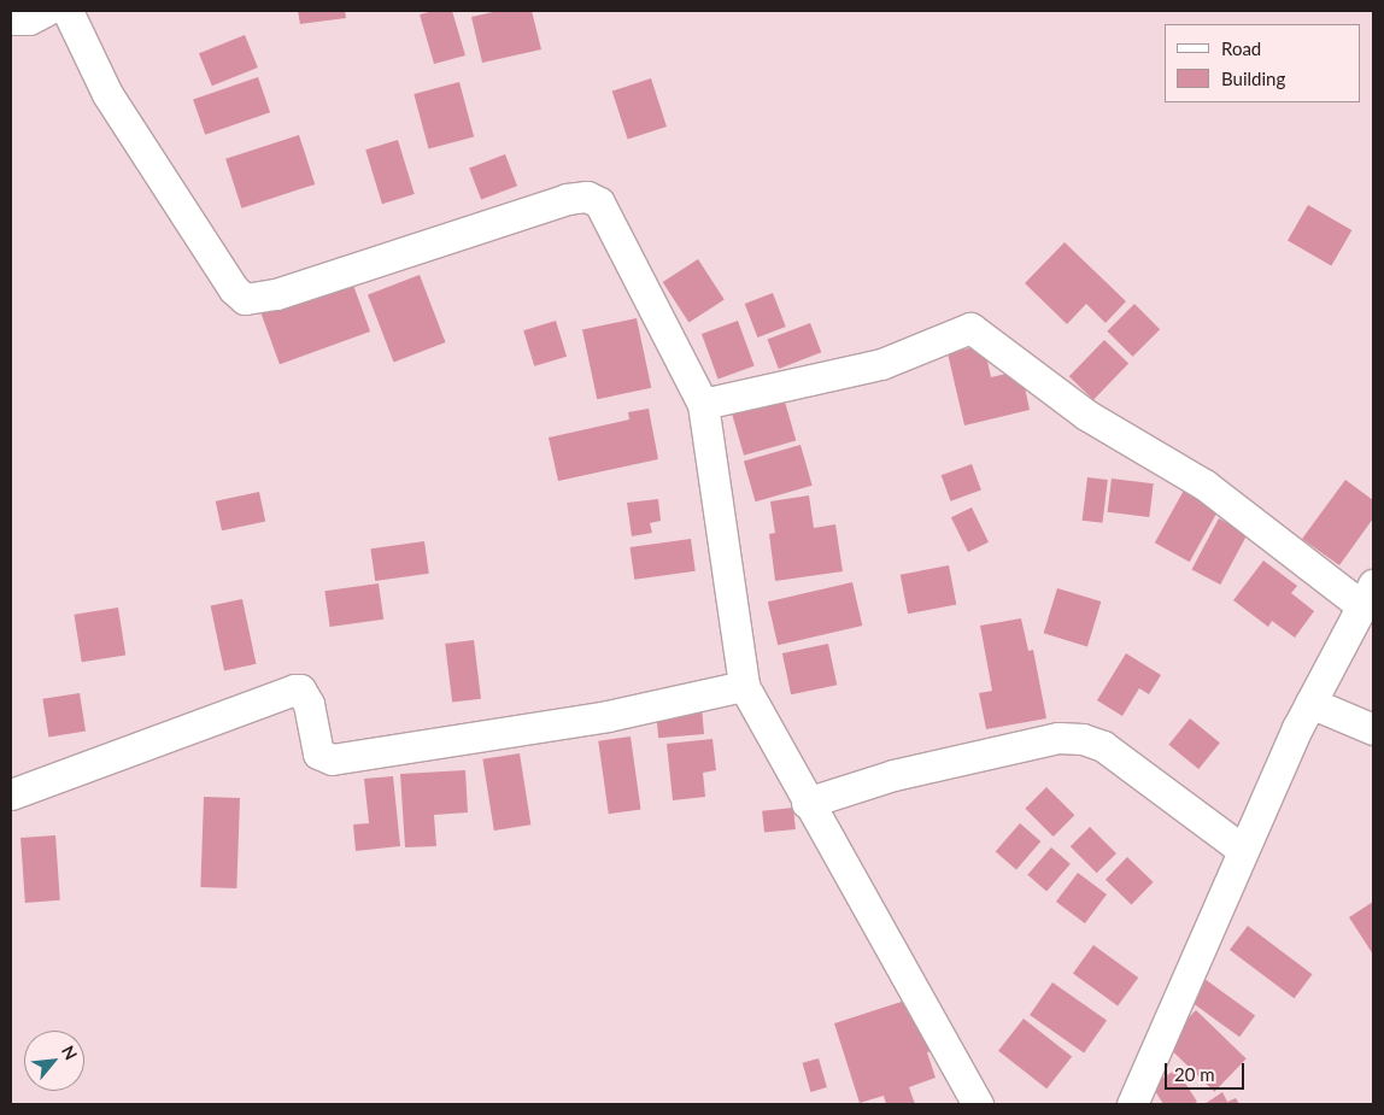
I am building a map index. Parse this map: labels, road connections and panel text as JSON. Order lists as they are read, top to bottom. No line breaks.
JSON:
{"legend":["Road","Building"],"scale_bar":"20 m","north":"top right"}
